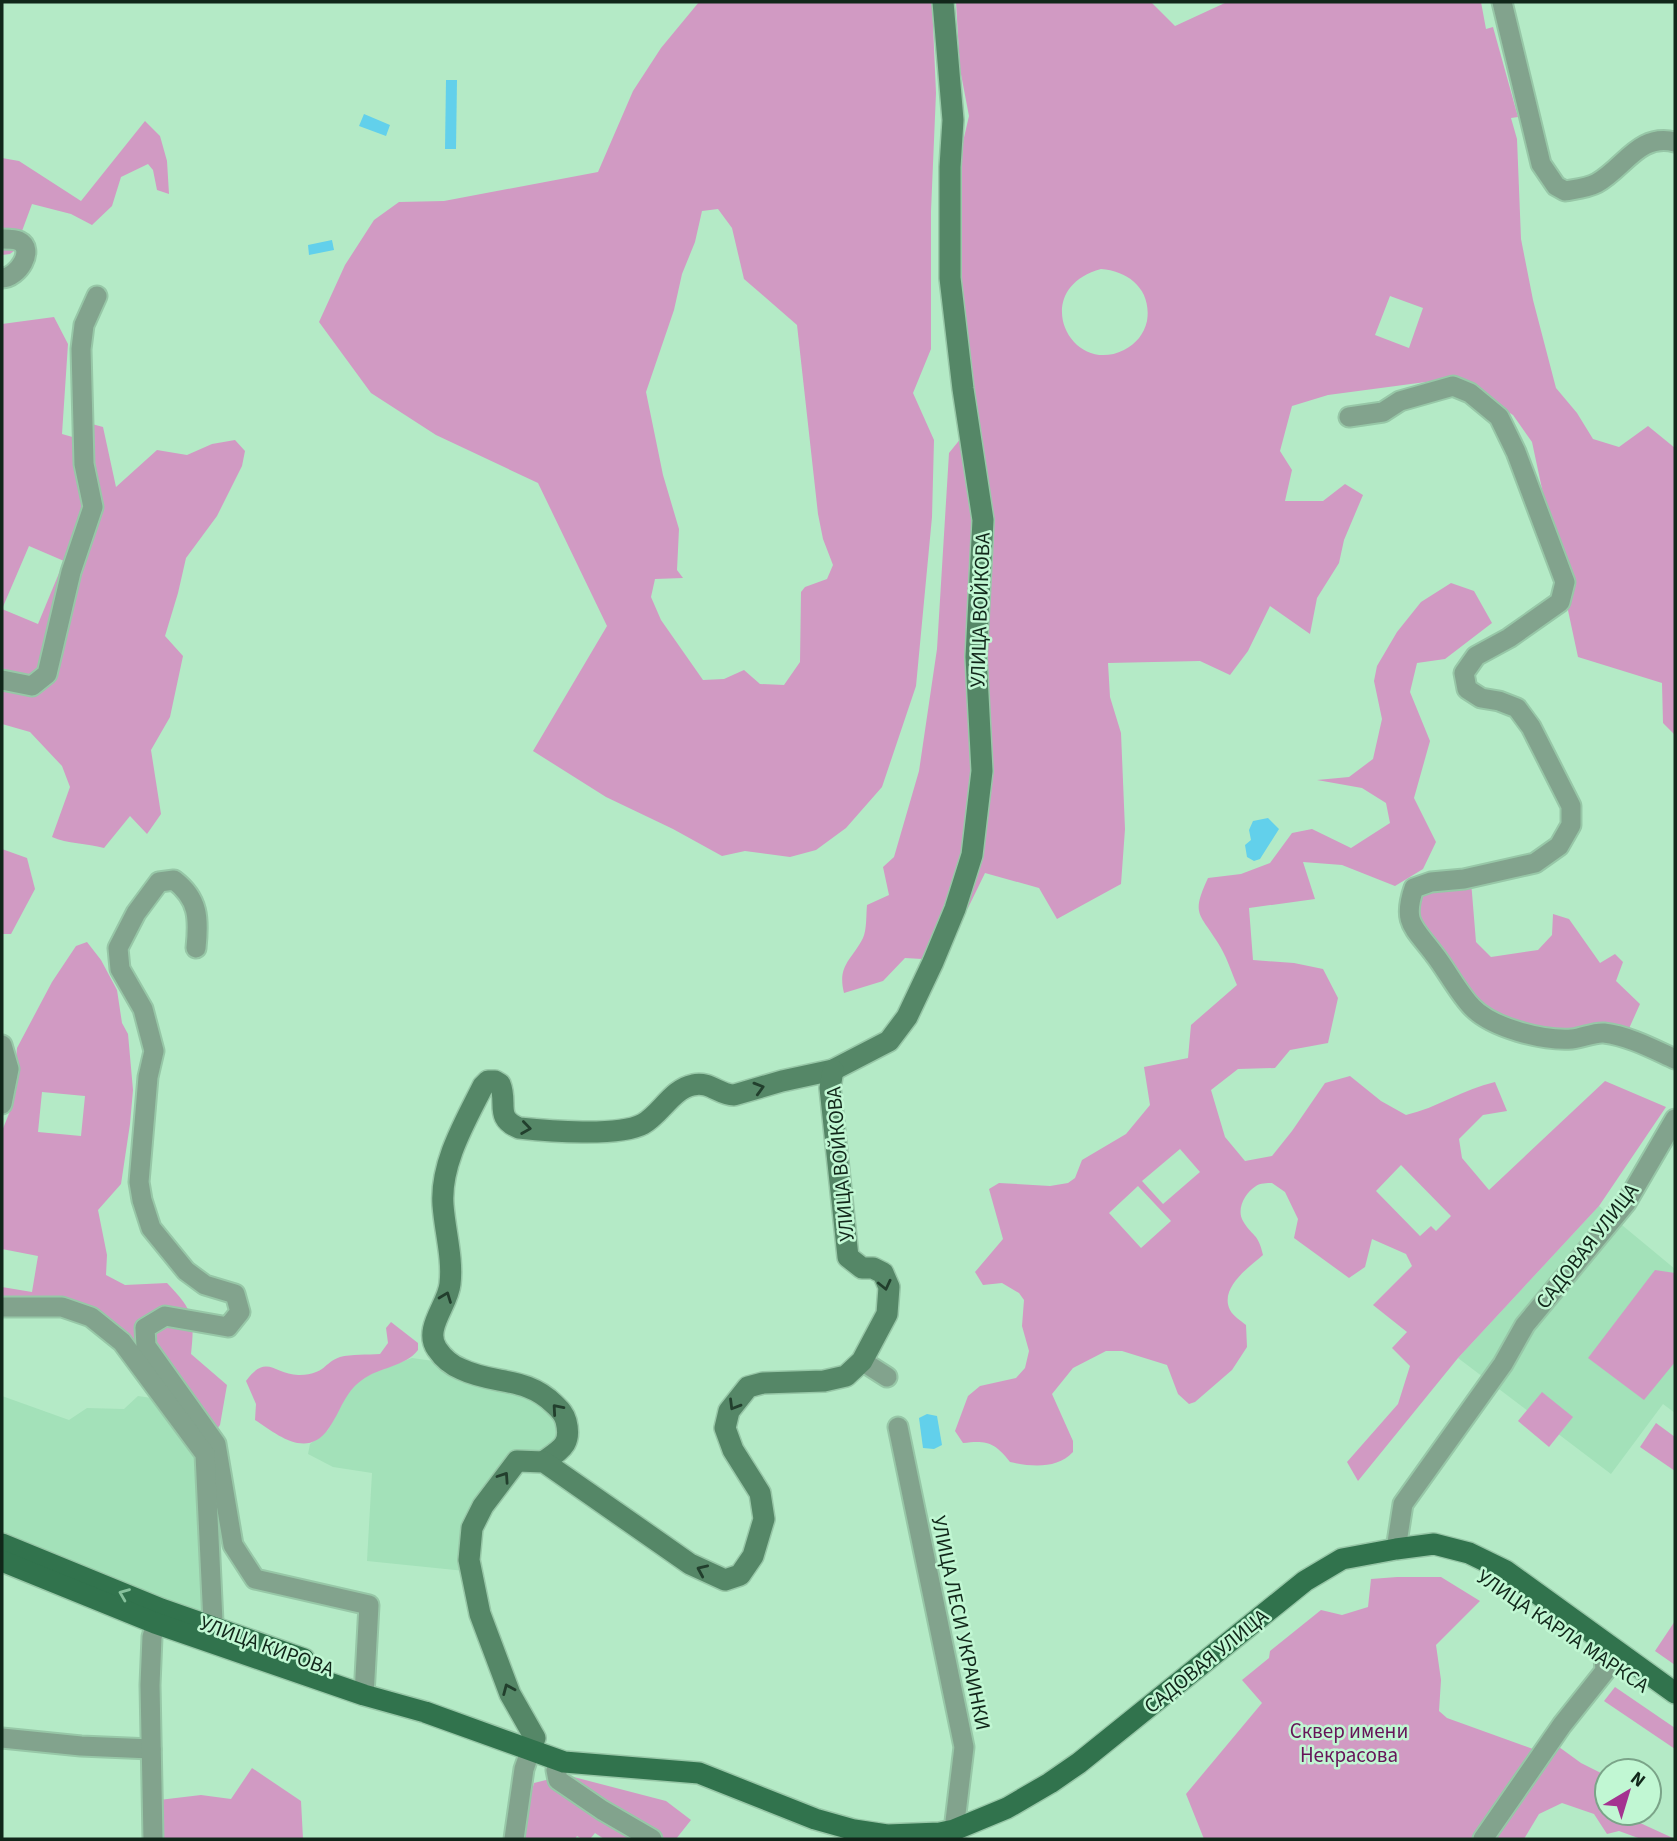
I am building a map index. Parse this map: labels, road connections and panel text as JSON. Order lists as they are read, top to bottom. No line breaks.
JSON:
{"streets":{"main road":["САДОВАЯ УЛИЦА","УЛИЦА КАРЛА МАРКСА","УЛИЦА КИРОВА"],"street":["УЛИЦА ВОЙКОВА","УЛИЦА ЛЕСИ УКРАИНКИ"]},"crossings":[["САДОВАЯ УЛИЦА","УЛИЦА ЛЕСИ УКРАИНКИ"],["САДОВАЯ УЛИЦА","УЛИЦА КАРЛА МАРКСА"],["САДОВАЯ УЛИЦА","УЛИЦА КИРОВА"]],"parks":["Сквер имени Некрасова"],"north":"top right"}
